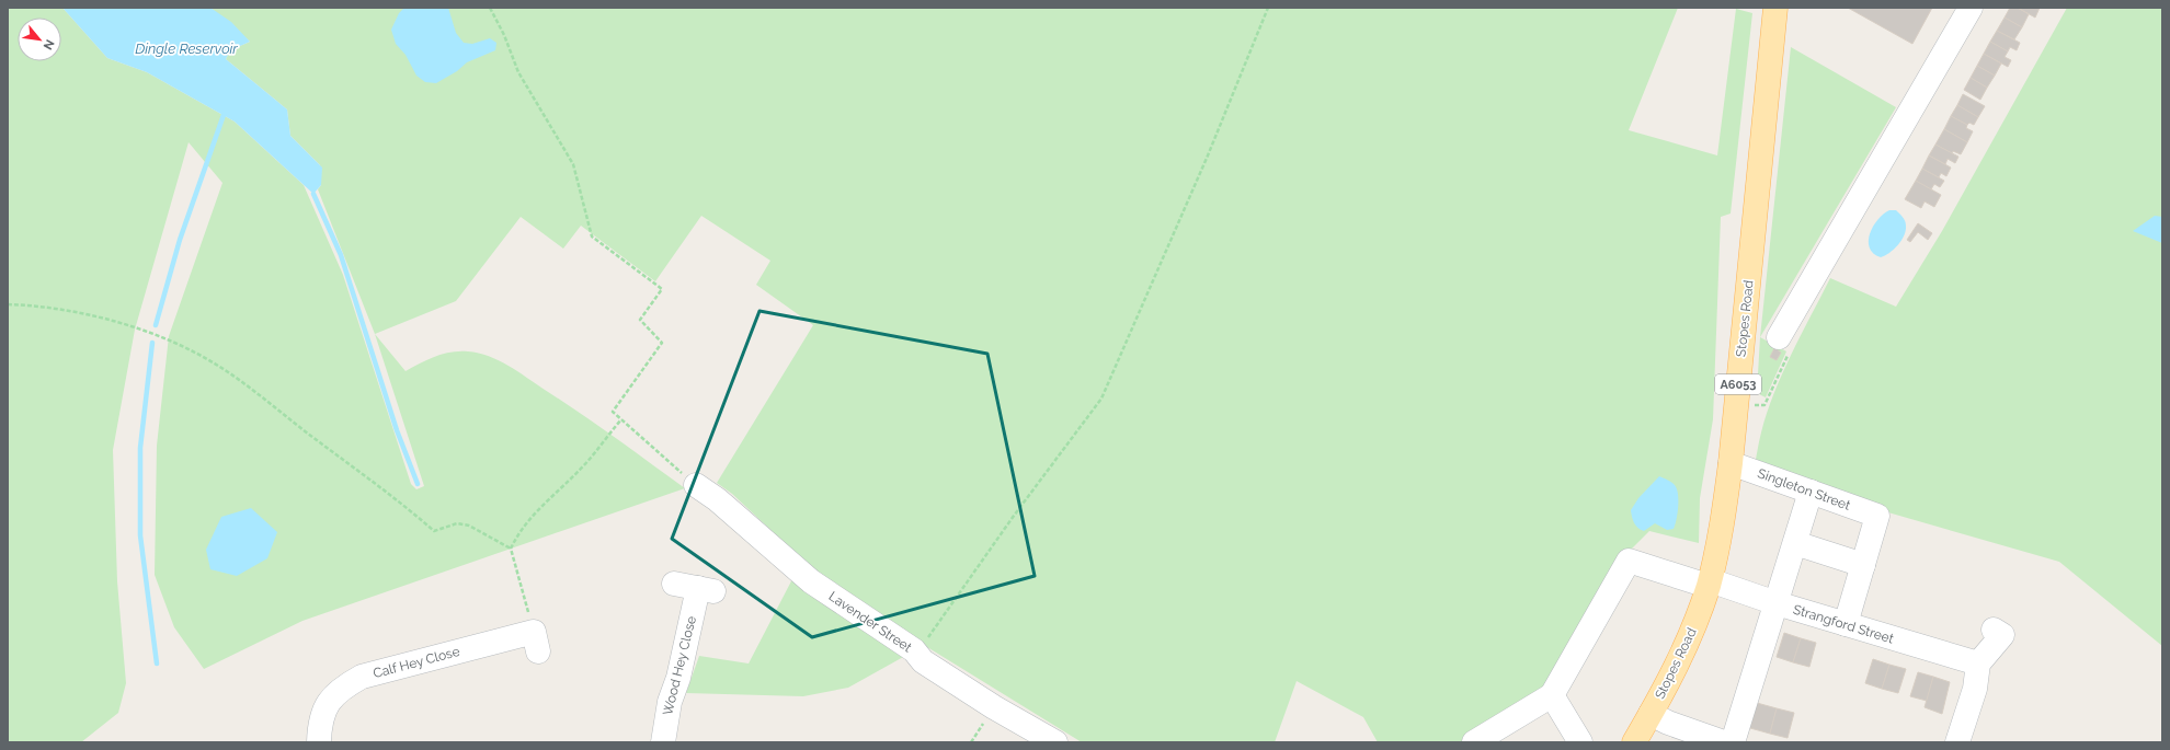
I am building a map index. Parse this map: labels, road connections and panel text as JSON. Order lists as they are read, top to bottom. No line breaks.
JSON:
{"streets":{"main road":["Stopes Road","A6053"],"street":["Singleton Street","Lavender Street","Strangford Street","Calf Hey Close","Wood Hey Close"]},"crossings":[["Stopes Road","Singleton Street"],["Stopes Road","Strangford Street"]],"water":["Dingle Reservoir"],"north":"bottom right"}
